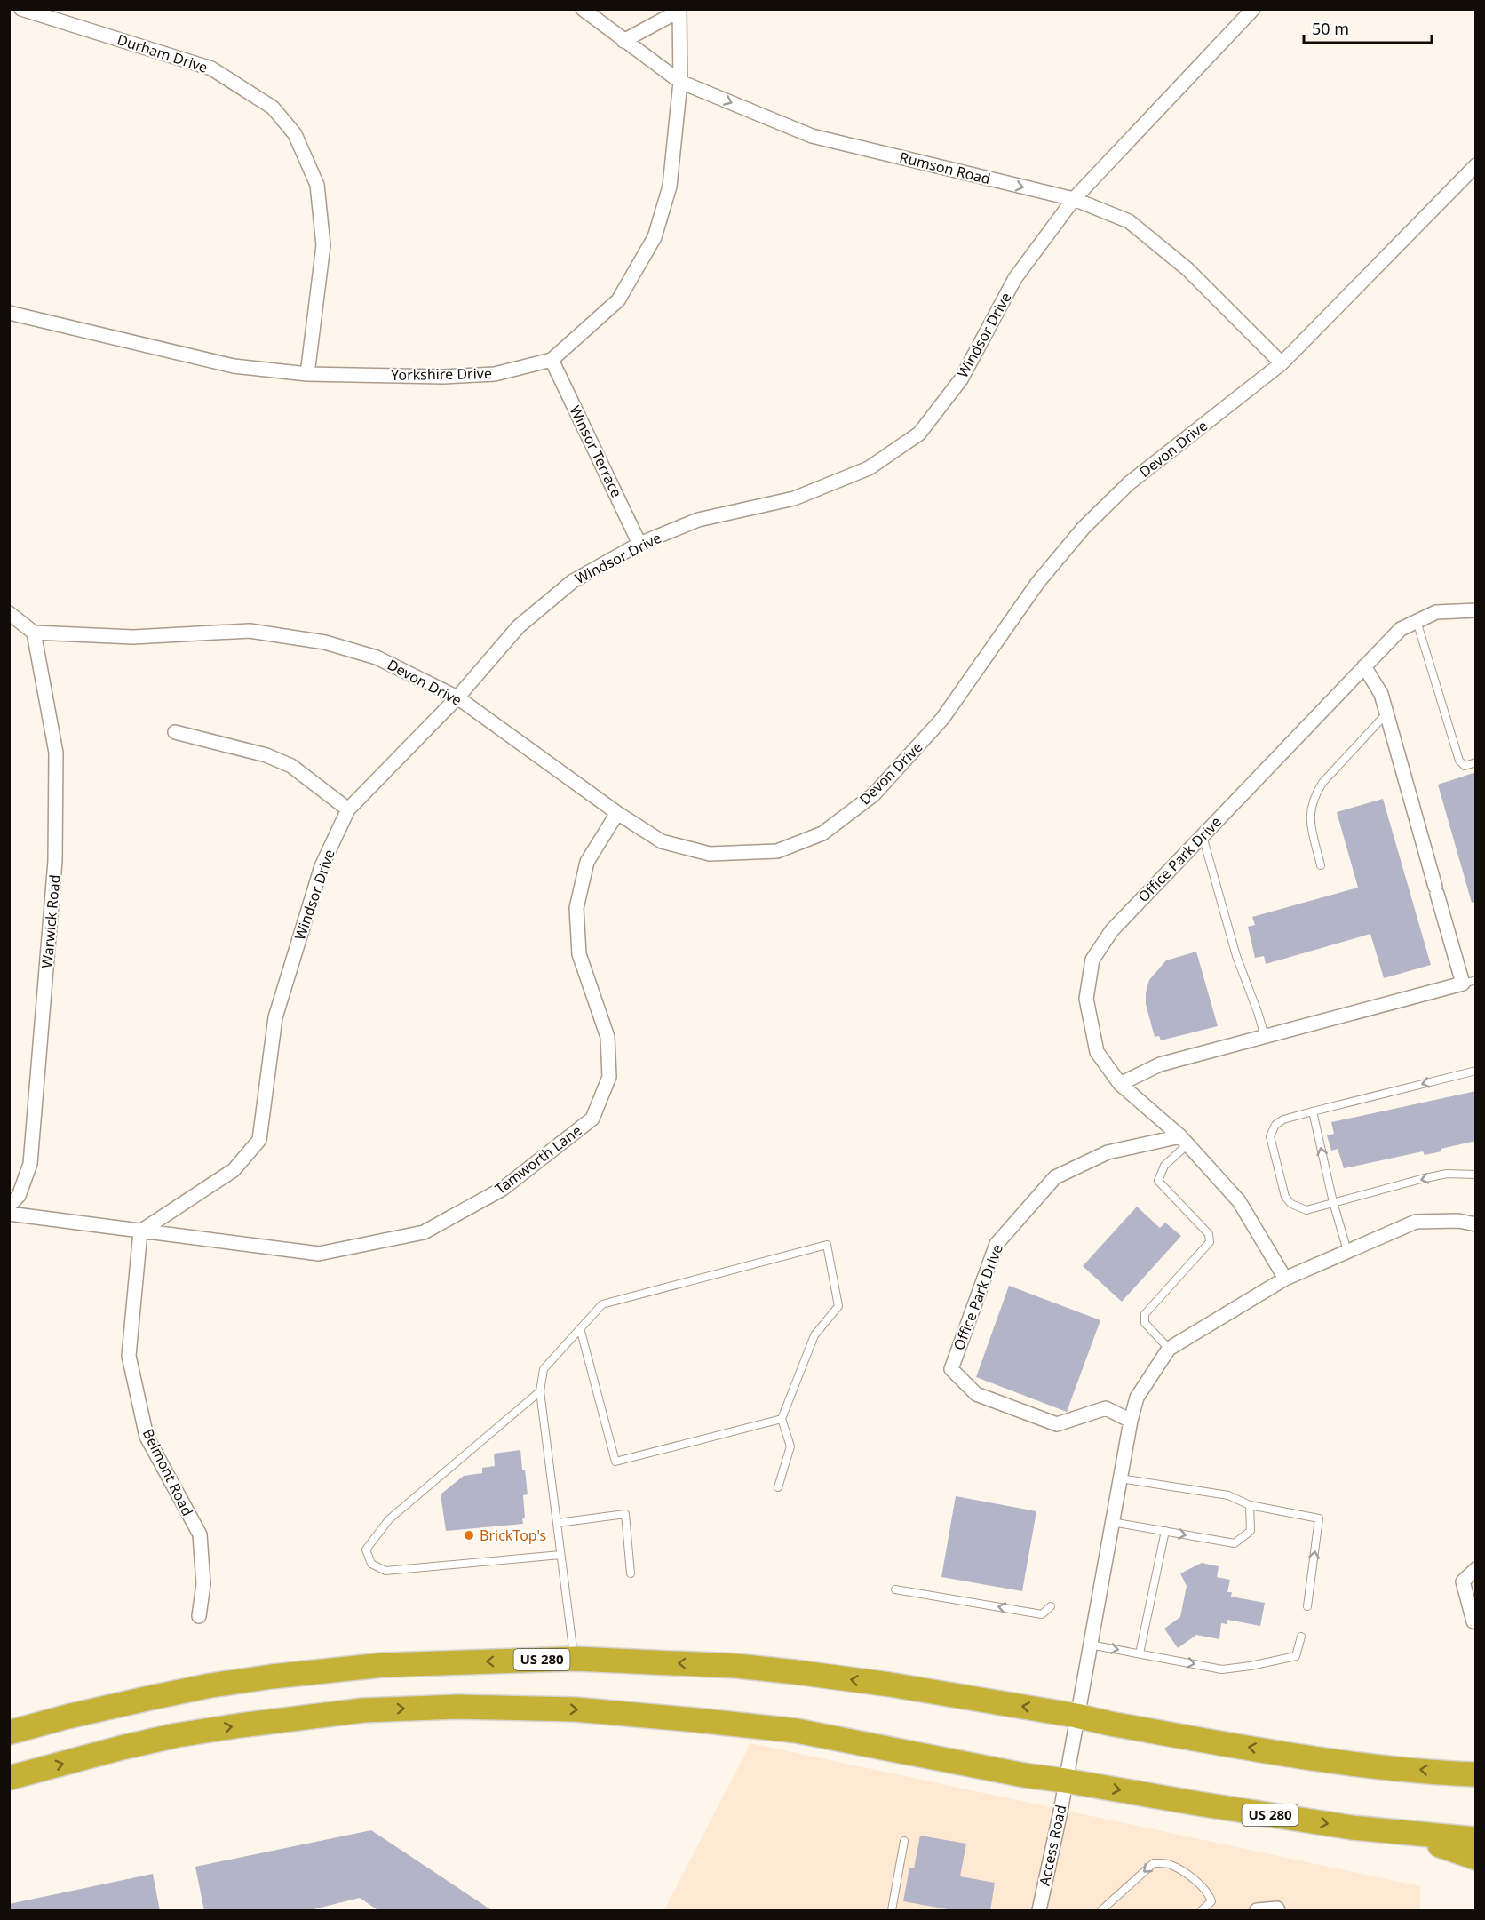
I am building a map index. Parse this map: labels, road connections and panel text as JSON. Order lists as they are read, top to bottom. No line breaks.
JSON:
{"streets":{"highway":["US 280"],"street":["Durham Drive","Rumson Road","Windsor Drive","Yorkshire Drive","Devon Drive","Winsor Terrace","Office Park Drive","Warwick Road","Tamworth Lane","Belmont Road","Access Road"]},"crossings":[["Durham Drive","Yorkshire Drive"],["Rumson Road","Windsor Drive"],["Rumson Road","Yorkshire Drive"],["Rumson Road","Devon Drive"],["Windsor Drive","Devon Drive"],["Windsor Drive","Winsor Terrace"],["Windsor Drive","Tamworth Lane"],["Windsor Drive","Belmont Road"],["Yorkshire Drive","Winsor Terrace"],["Devon Drive","Warwick Road"],["Devon Drive","Tamworth Lane"],["Tamworth Lane","Belmont Road"],["US 280","Access Road"]],"one_way":["Rumson Road"],"places":["BrickTop's"],"scale_bar":"50 m"}
